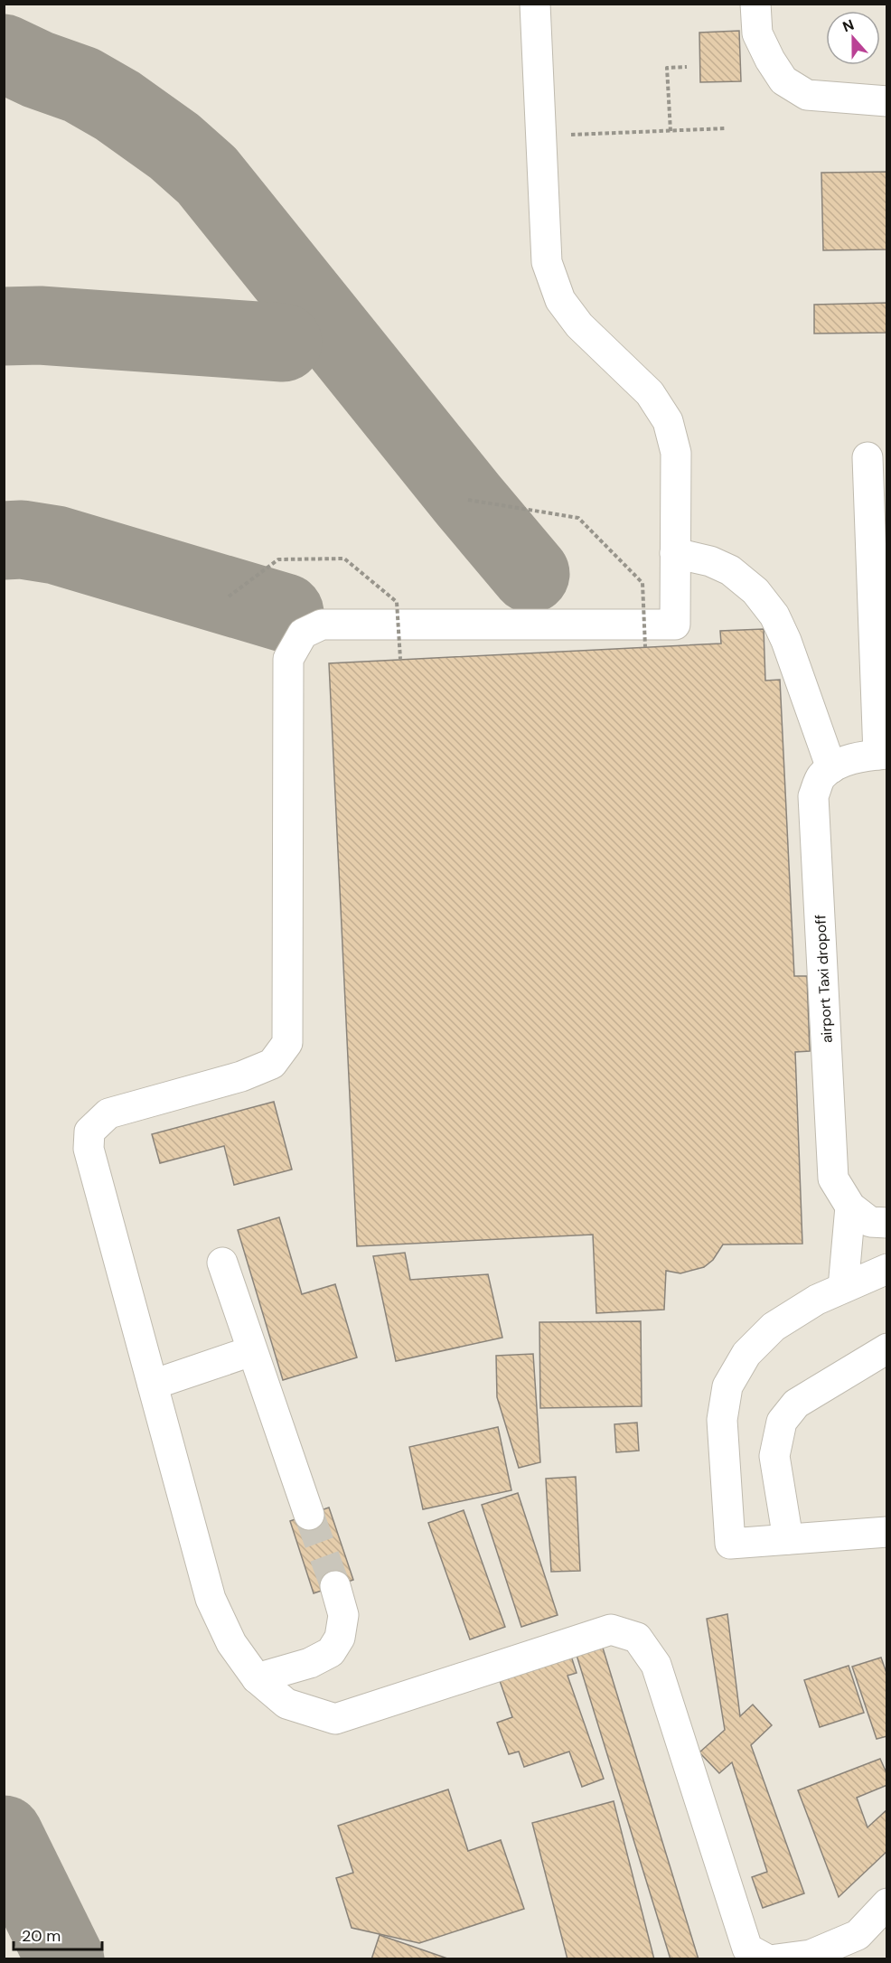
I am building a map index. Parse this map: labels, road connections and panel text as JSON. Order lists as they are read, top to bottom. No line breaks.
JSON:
{"streets":{"lane":["airport Taxi dropoff"]},"scale_bar":"20 m","north":"top"}
